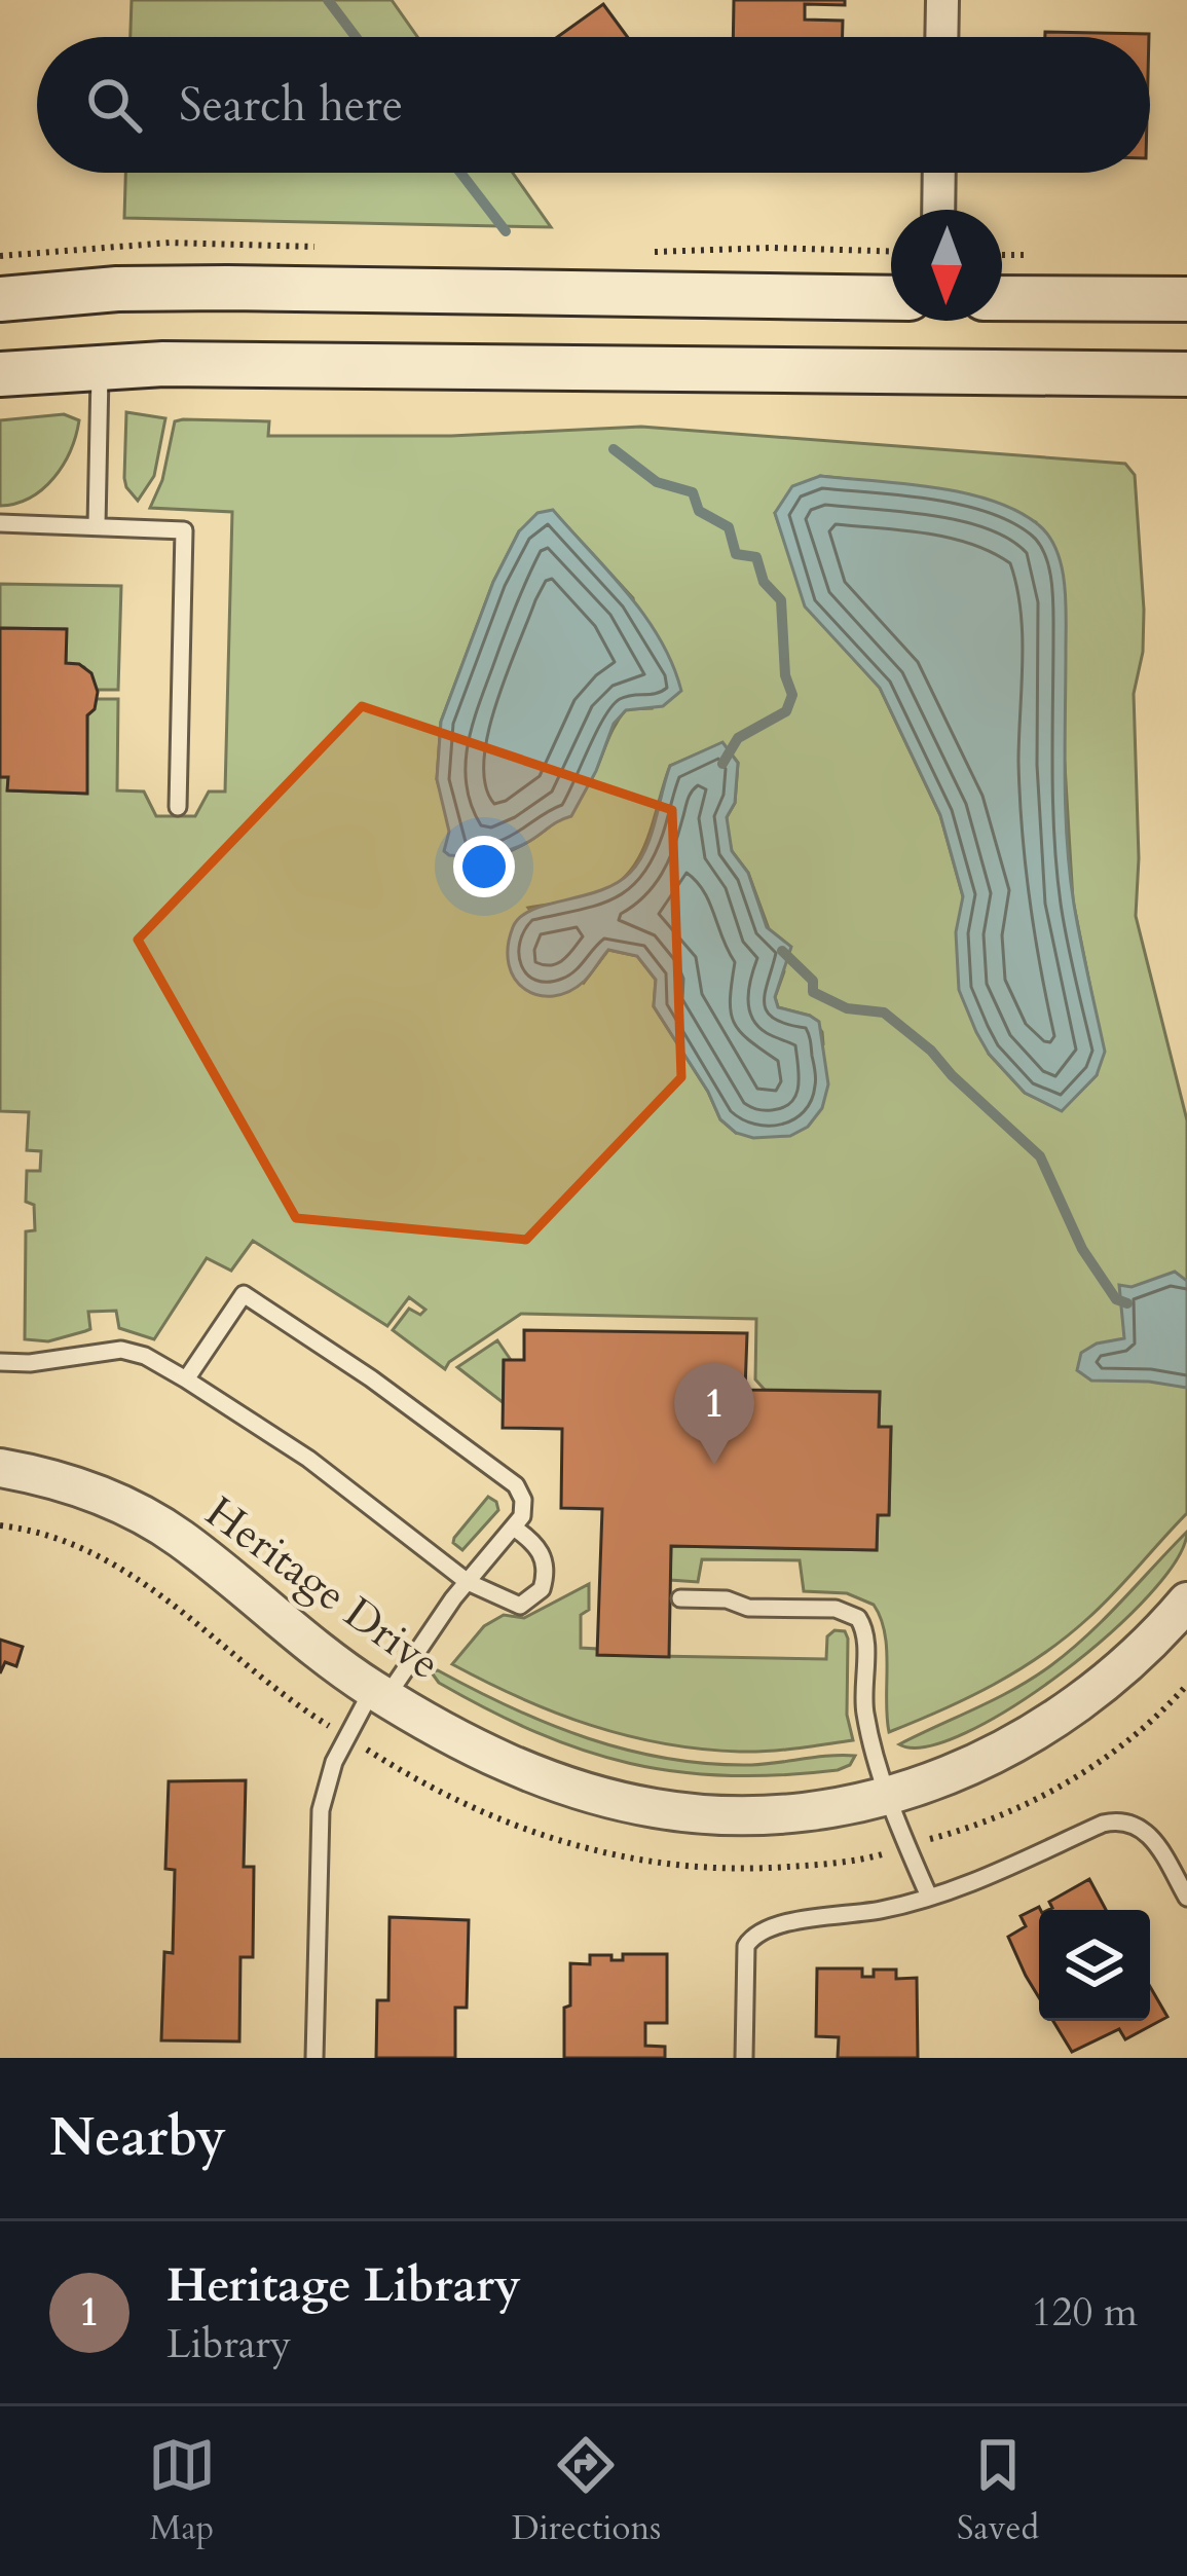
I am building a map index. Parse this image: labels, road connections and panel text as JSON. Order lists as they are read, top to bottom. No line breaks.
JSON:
{"streets":{"street":["Heritage Drive"]},"north":"bottom","page":{"search":"Search here","pins":"1","heading":"Nearby","list":[{"mark":"1","name":"Heritage Library","note":"Library","value":"120 m"}],"nav":["Map","Directions","Saved"]}}
